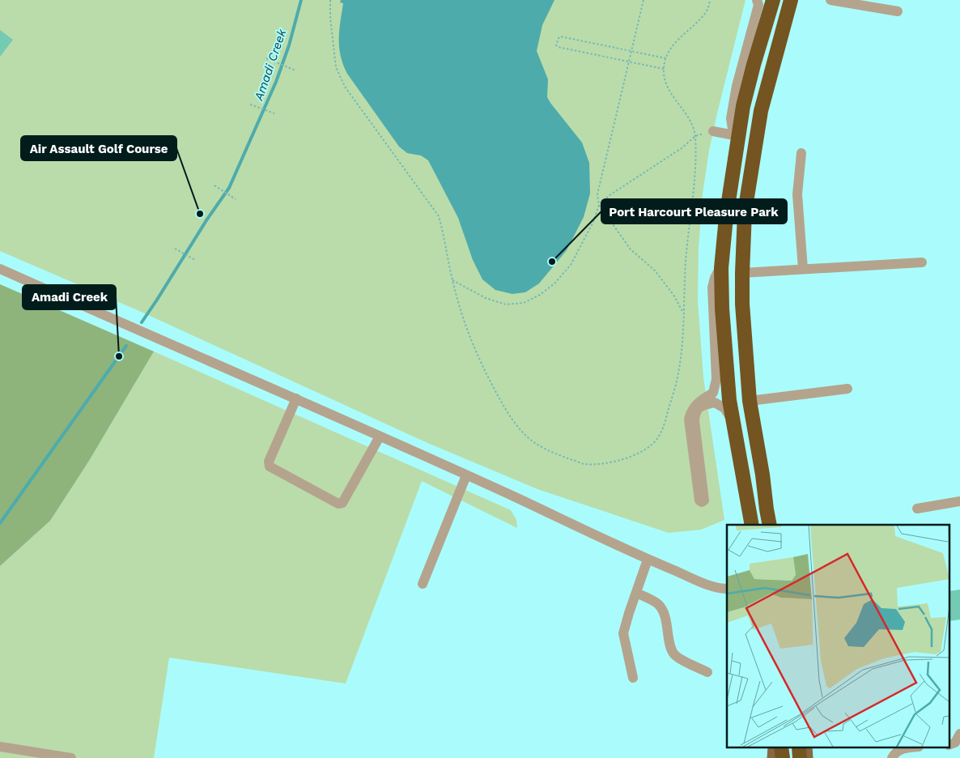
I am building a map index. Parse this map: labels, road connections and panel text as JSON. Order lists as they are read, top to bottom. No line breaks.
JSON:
{"water":["Amadi Creek"],"places":["Air Assault Golf Course","Port Harcourt Pleasure Park","Amadi Creek"]}
